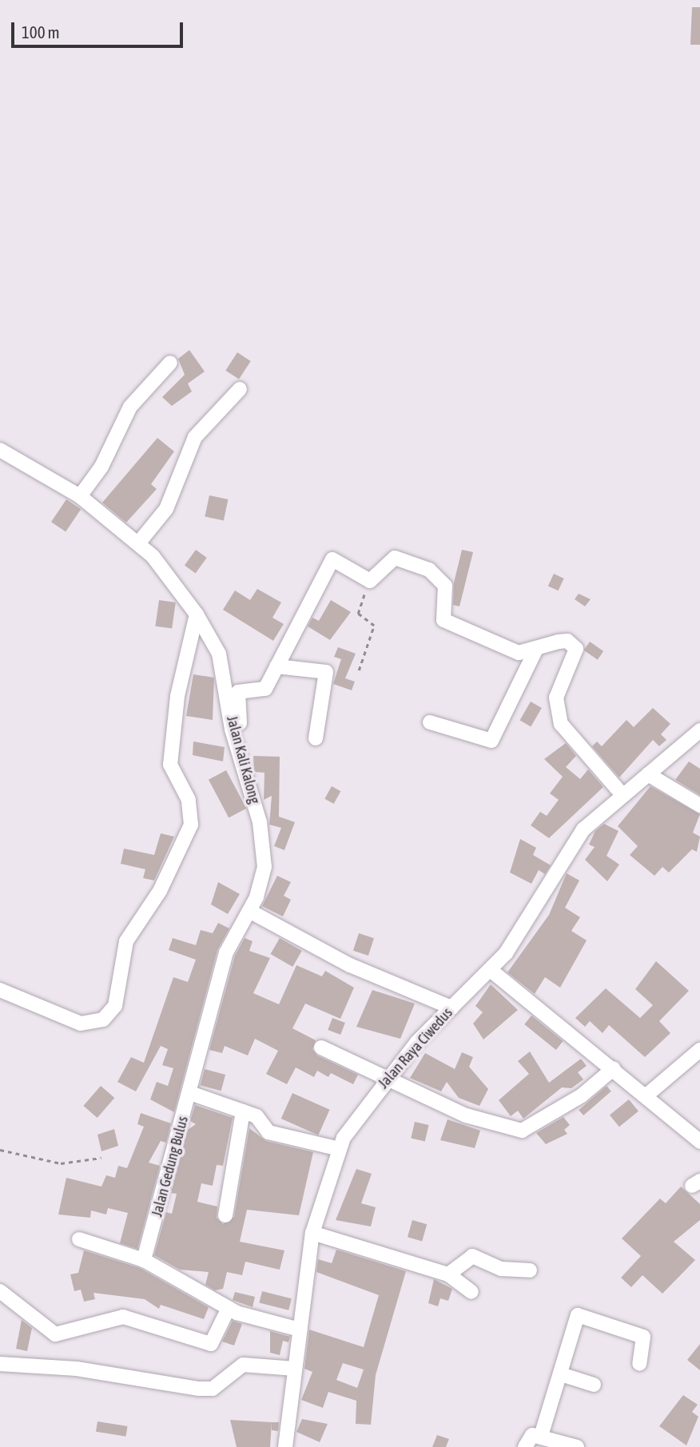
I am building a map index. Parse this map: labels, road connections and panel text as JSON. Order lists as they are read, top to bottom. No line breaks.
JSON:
{"streets":{"street":["Jalan Kali Kalong","Jalan Raya Ciwedus","Jalan Gedung Bulus"]},"crossings":[["Jalan Kali Kalong","Jalan Gedung Bulus"]],"scale_bar":"100 m"}
